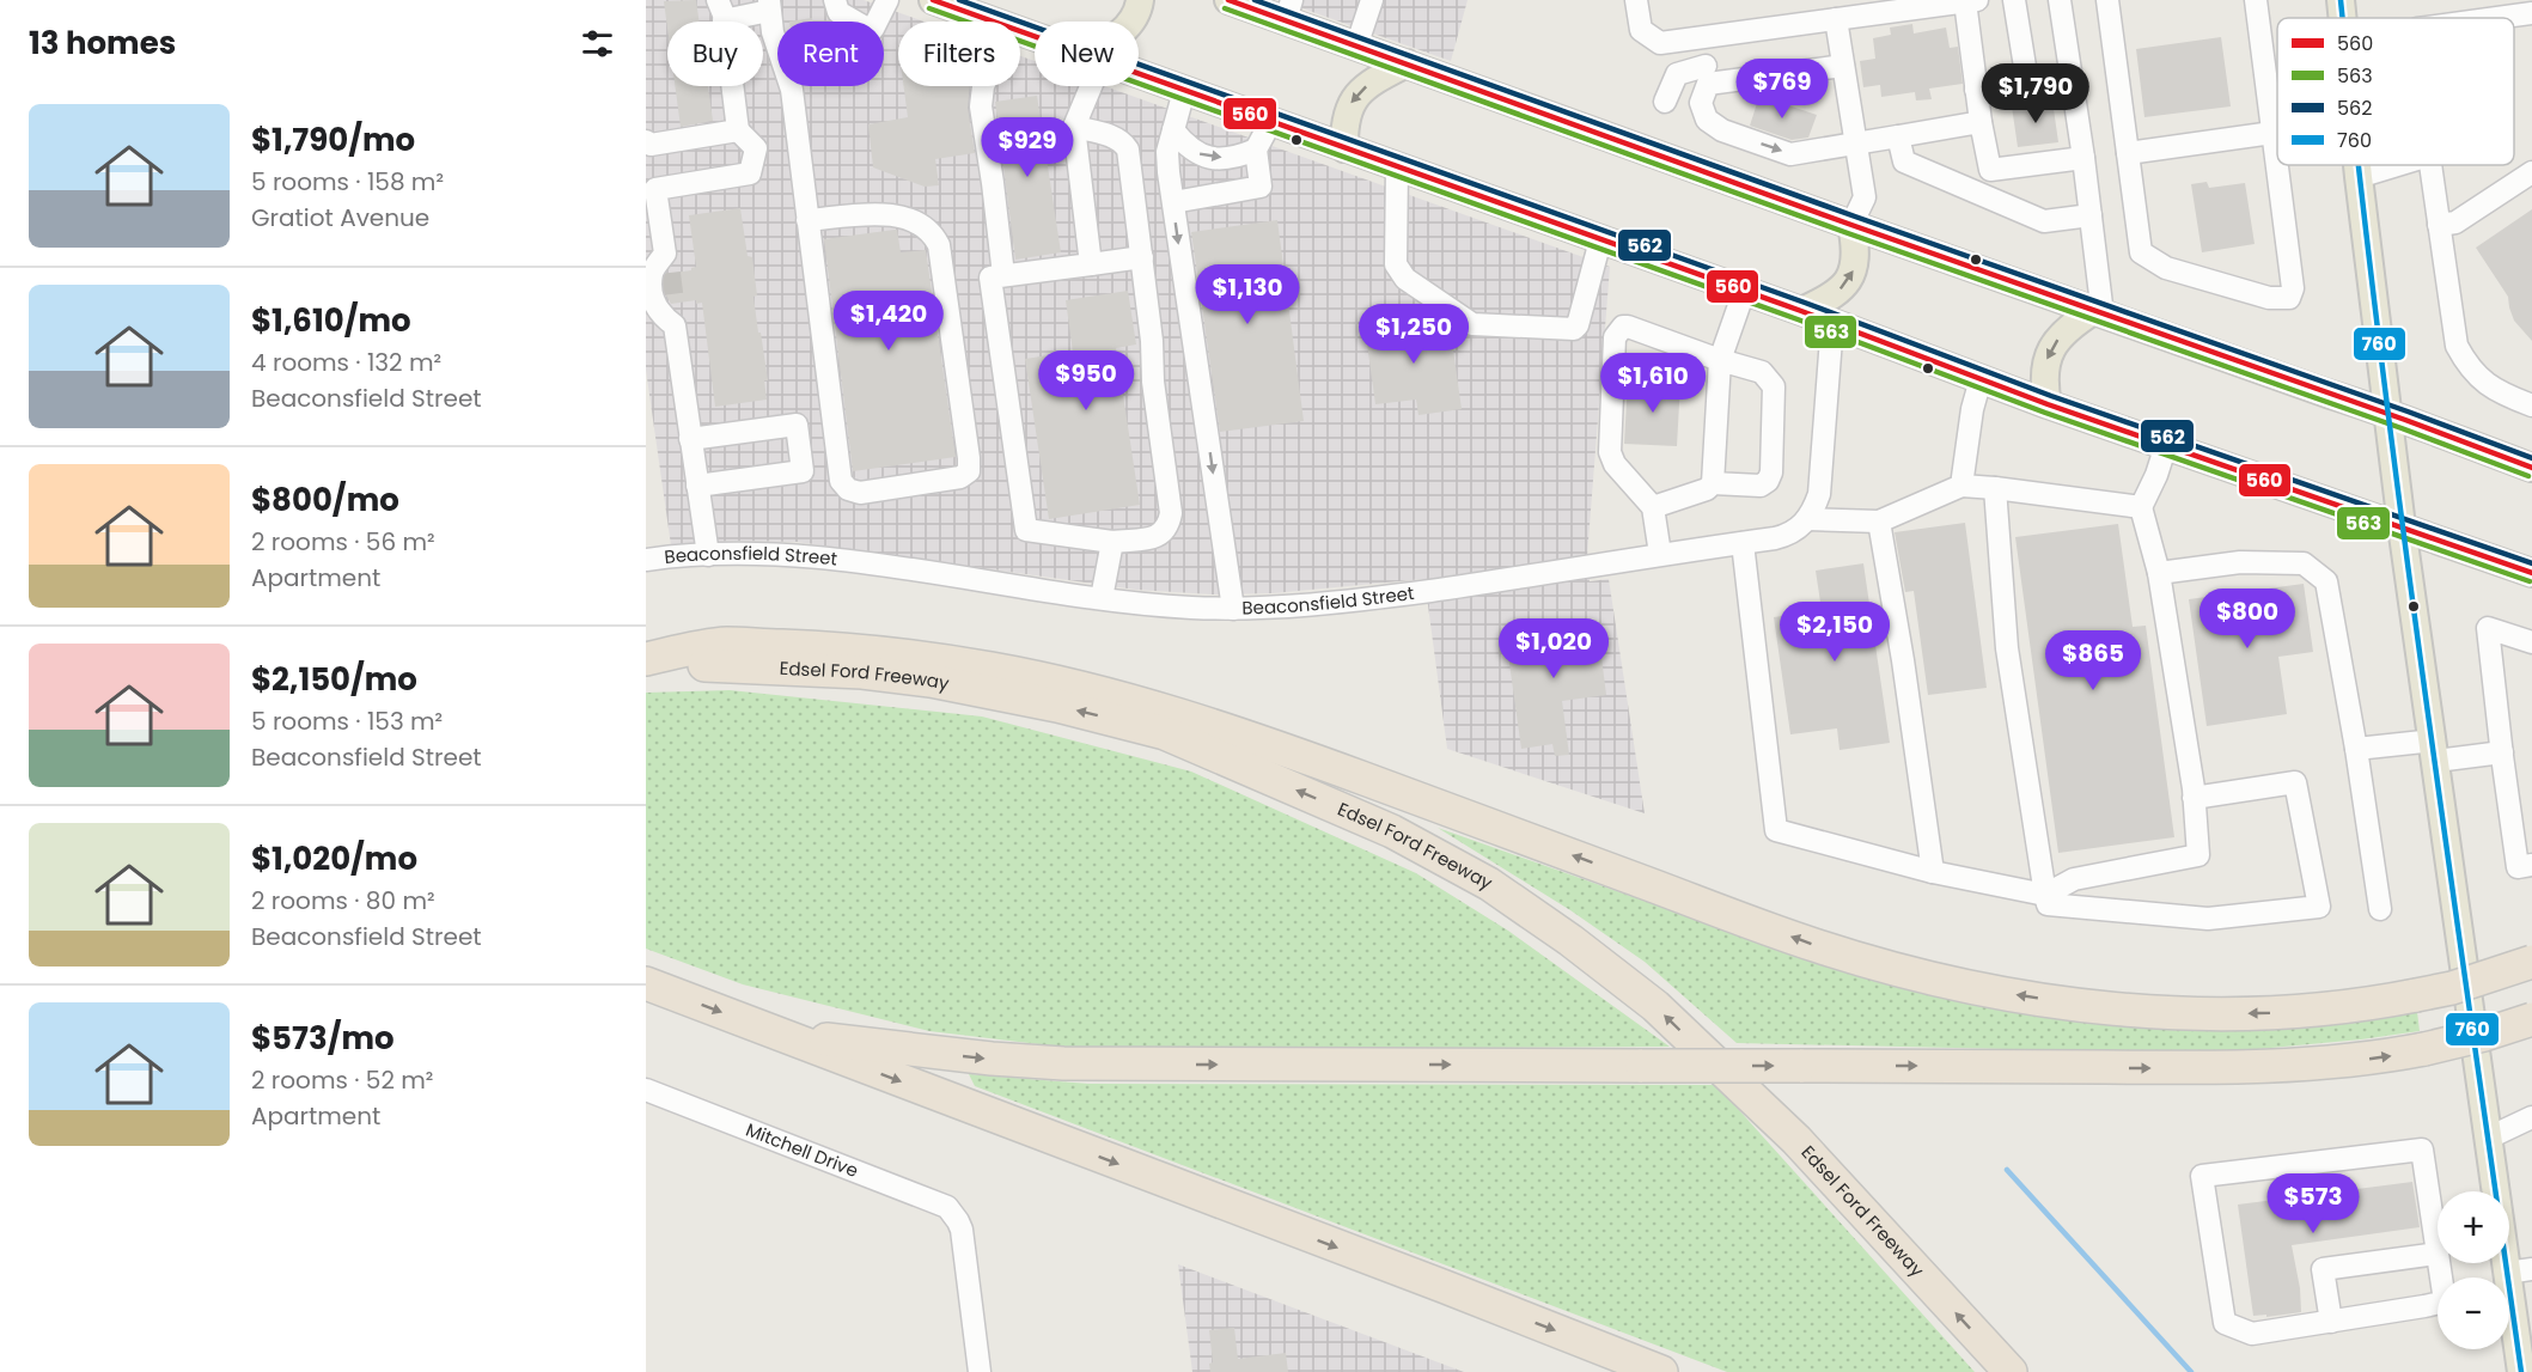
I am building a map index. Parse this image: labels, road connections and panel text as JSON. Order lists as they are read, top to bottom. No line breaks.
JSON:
{"streets":{"highway":["Edsel Ford Freeway"],"street":["Beaconsfield Street","Mitchell Drive"]},"lines":["transit line 560","transit line 562","transit line 760","transit line 563"],"legend":["560","563","562","760"],"page":{"heading":"13 homes","chip":["Buy","Rent","Filters","New"],"price":["$769","$1,790","$929","$1,130","$1,420","$1,250","$950","$1,610","$800","$2,150","$1,020","$865","$573"],"list":[{"name":"$1,790/mo","note":"5 rooms · 158 m² · Gratiot Avenue"},{"name":"$1,610/mo","note":"4 rooms · 132 m² · Beaconsfield Street"},{"name":"$800/mo","note":"2 rooms · 56 m² · Apartment"},{"name":"$2,150/mo","note":"5 rooms · 153 m² · Beaconsfield Street"},{"name":"$1,020/mo","note":"2 rooms · 80 m² · Beaconsfield Street"},{"name":"$573/mo","note":"2 rooms · 52 m² · Apartment"}],"map_buttons":["+","−"]}}
